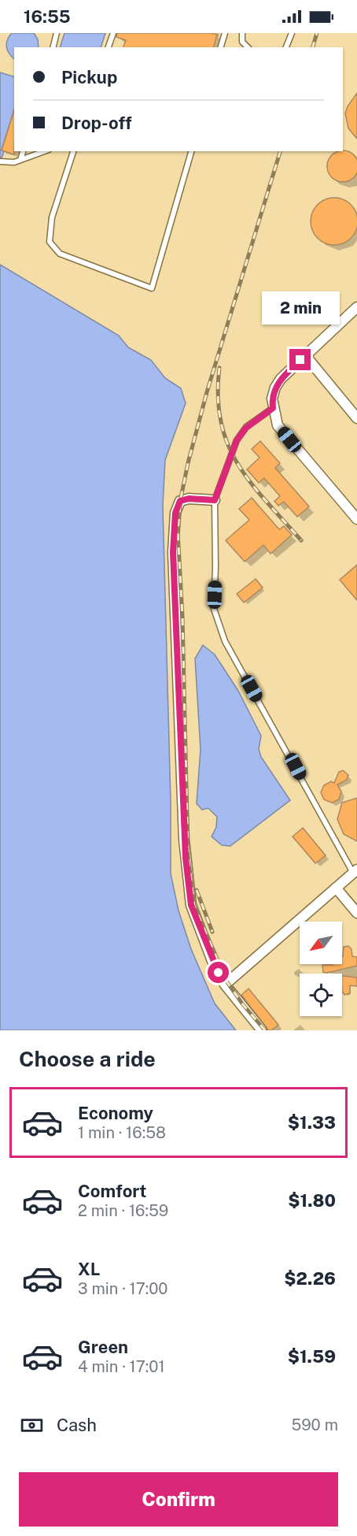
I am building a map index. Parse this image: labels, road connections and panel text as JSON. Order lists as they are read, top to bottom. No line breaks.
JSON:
{"north":"bottom left","page":{"status":"16:55","banner":["Pickup","Drop-off"],"bubble":"2 min","heading":"Choose a ride","list":[{"name":"Economy","note":"1 min · 16:58","value":"$1.33"},{"name":"Comfort","note":"2 min · 16:59","value":"$1.80"},{"name":"XL","note":"3 min · 17:00","value":"$2.26"},{"name":"Green","note":"4 min · 17:01","value":"$1.59"}],"pay":["Cash","590 m"],"buttons":"Confirm"}}
